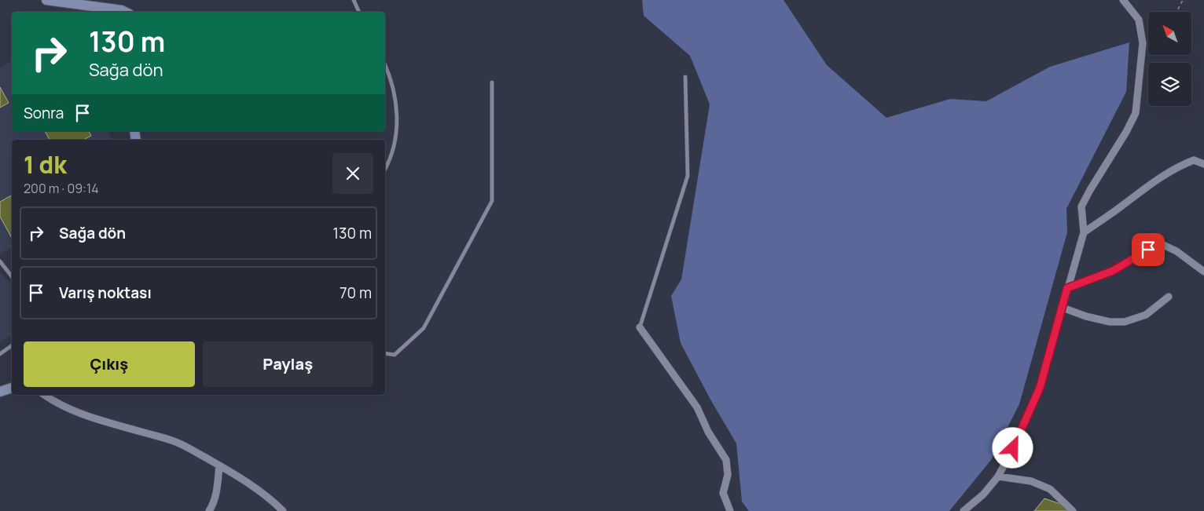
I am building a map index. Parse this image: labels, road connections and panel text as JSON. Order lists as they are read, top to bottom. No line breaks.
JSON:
{"north":"top left","page":{"turn":["130 m","Sağa dön"],"then":"Sonra","heading":["1 dk","200 m · 09:14"],"list":[{"name":"Sağa dön","value":"130 m"},{"name":"Varış noktası","value":"70 m"}],"buttons":["Çıkış","Paylaş"]}}
